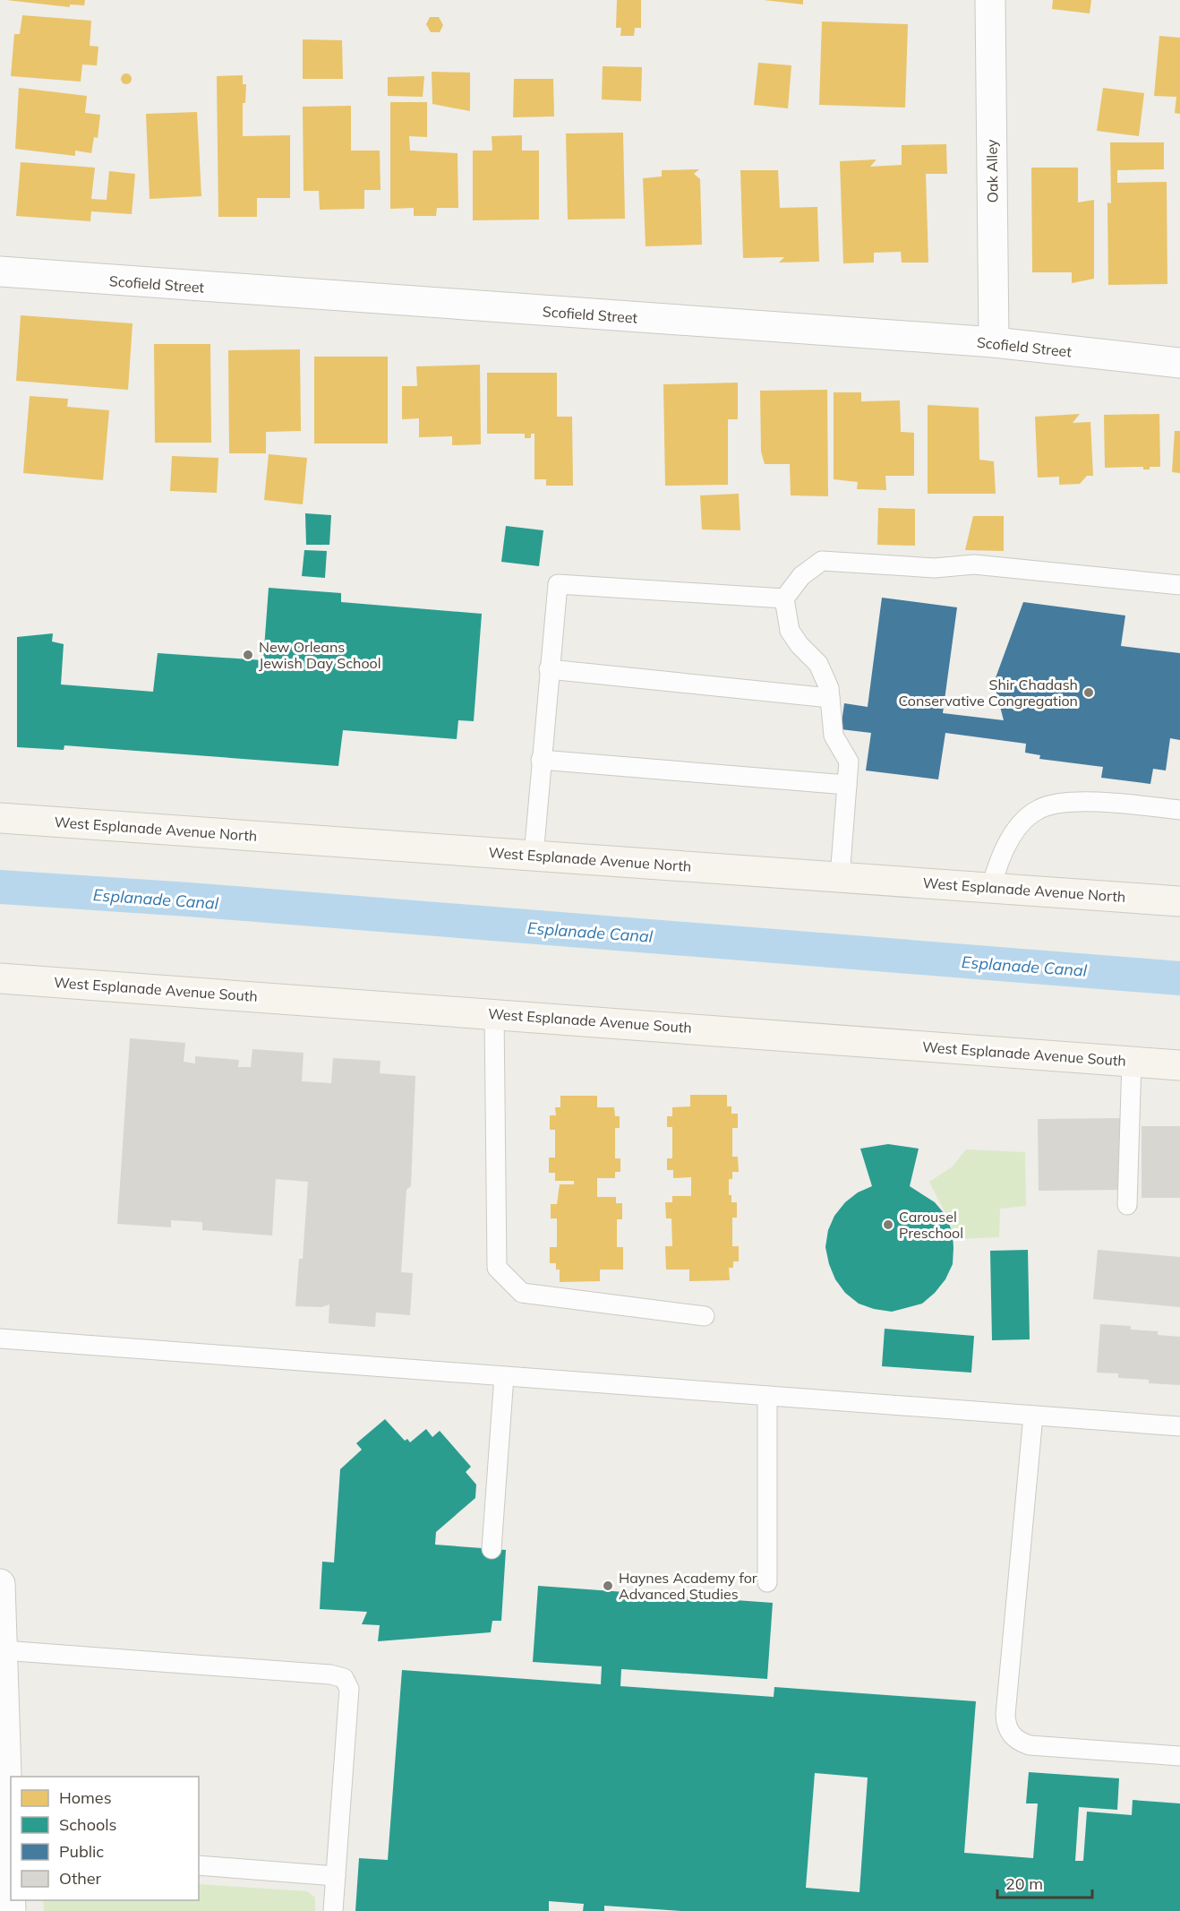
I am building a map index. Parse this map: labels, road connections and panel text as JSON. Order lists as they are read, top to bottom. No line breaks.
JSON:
{"streets":{"main road":["West Esplanade Avenue North","West Esplanade Avenue South"],"street":["Oak Alley","Scofield Street"]},"crossings":[["Oak Alley","Scofield Street"]],"water":["Esplanade Canal"],"places":["New Orleans Jewish Day School","Shir Chadash Conservative Congregation","Carousel Preschool","Haynes Academy for Advanced Studies"],"legend":["Homes","Schools","Public","Other"],"scale_bar":"20 m"}
